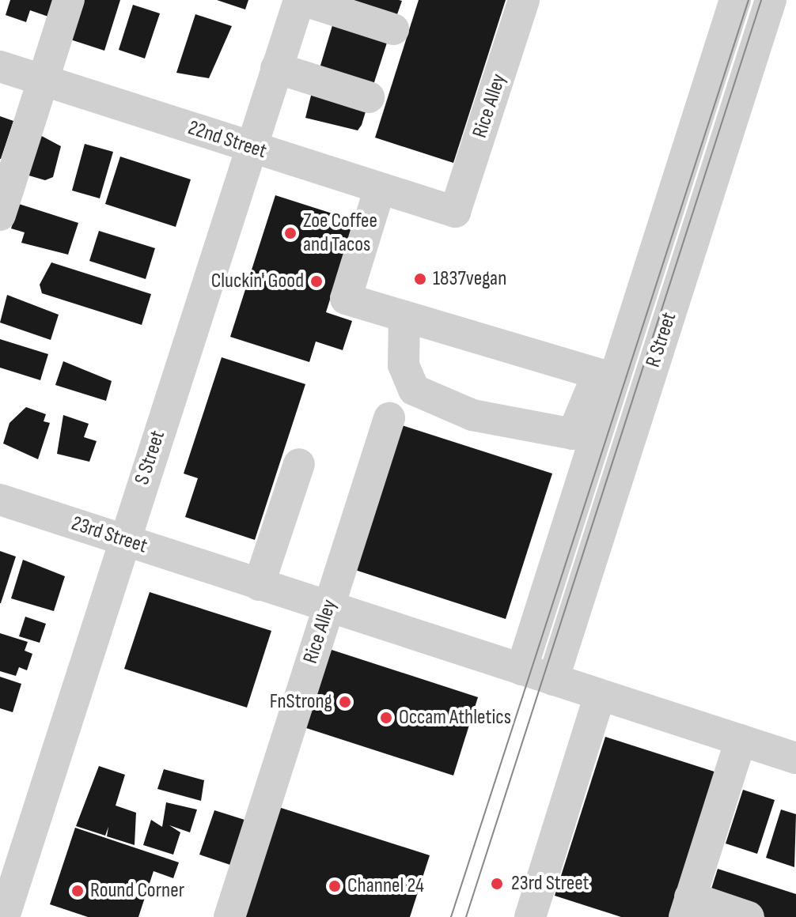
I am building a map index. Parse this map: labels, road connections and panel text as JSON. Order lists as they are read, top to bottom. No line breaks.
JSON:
{"streets":{"street":["Rice Alley","22nd Street","R Street","S Street","23rd Street"]},"crossings":[["Rice Alley","22nd Street"],["Rice Alley","23rd Street"],["22nd Street","S Street"],["R Street","23rd Street"],["S Street","23rd Street"]],"places":["Zoe Coffee and Tacos","1837vegan","Cluckin' Good","FnStrong","Occam Athletics","23rd Street","Channel 24","Round Corner"]}
